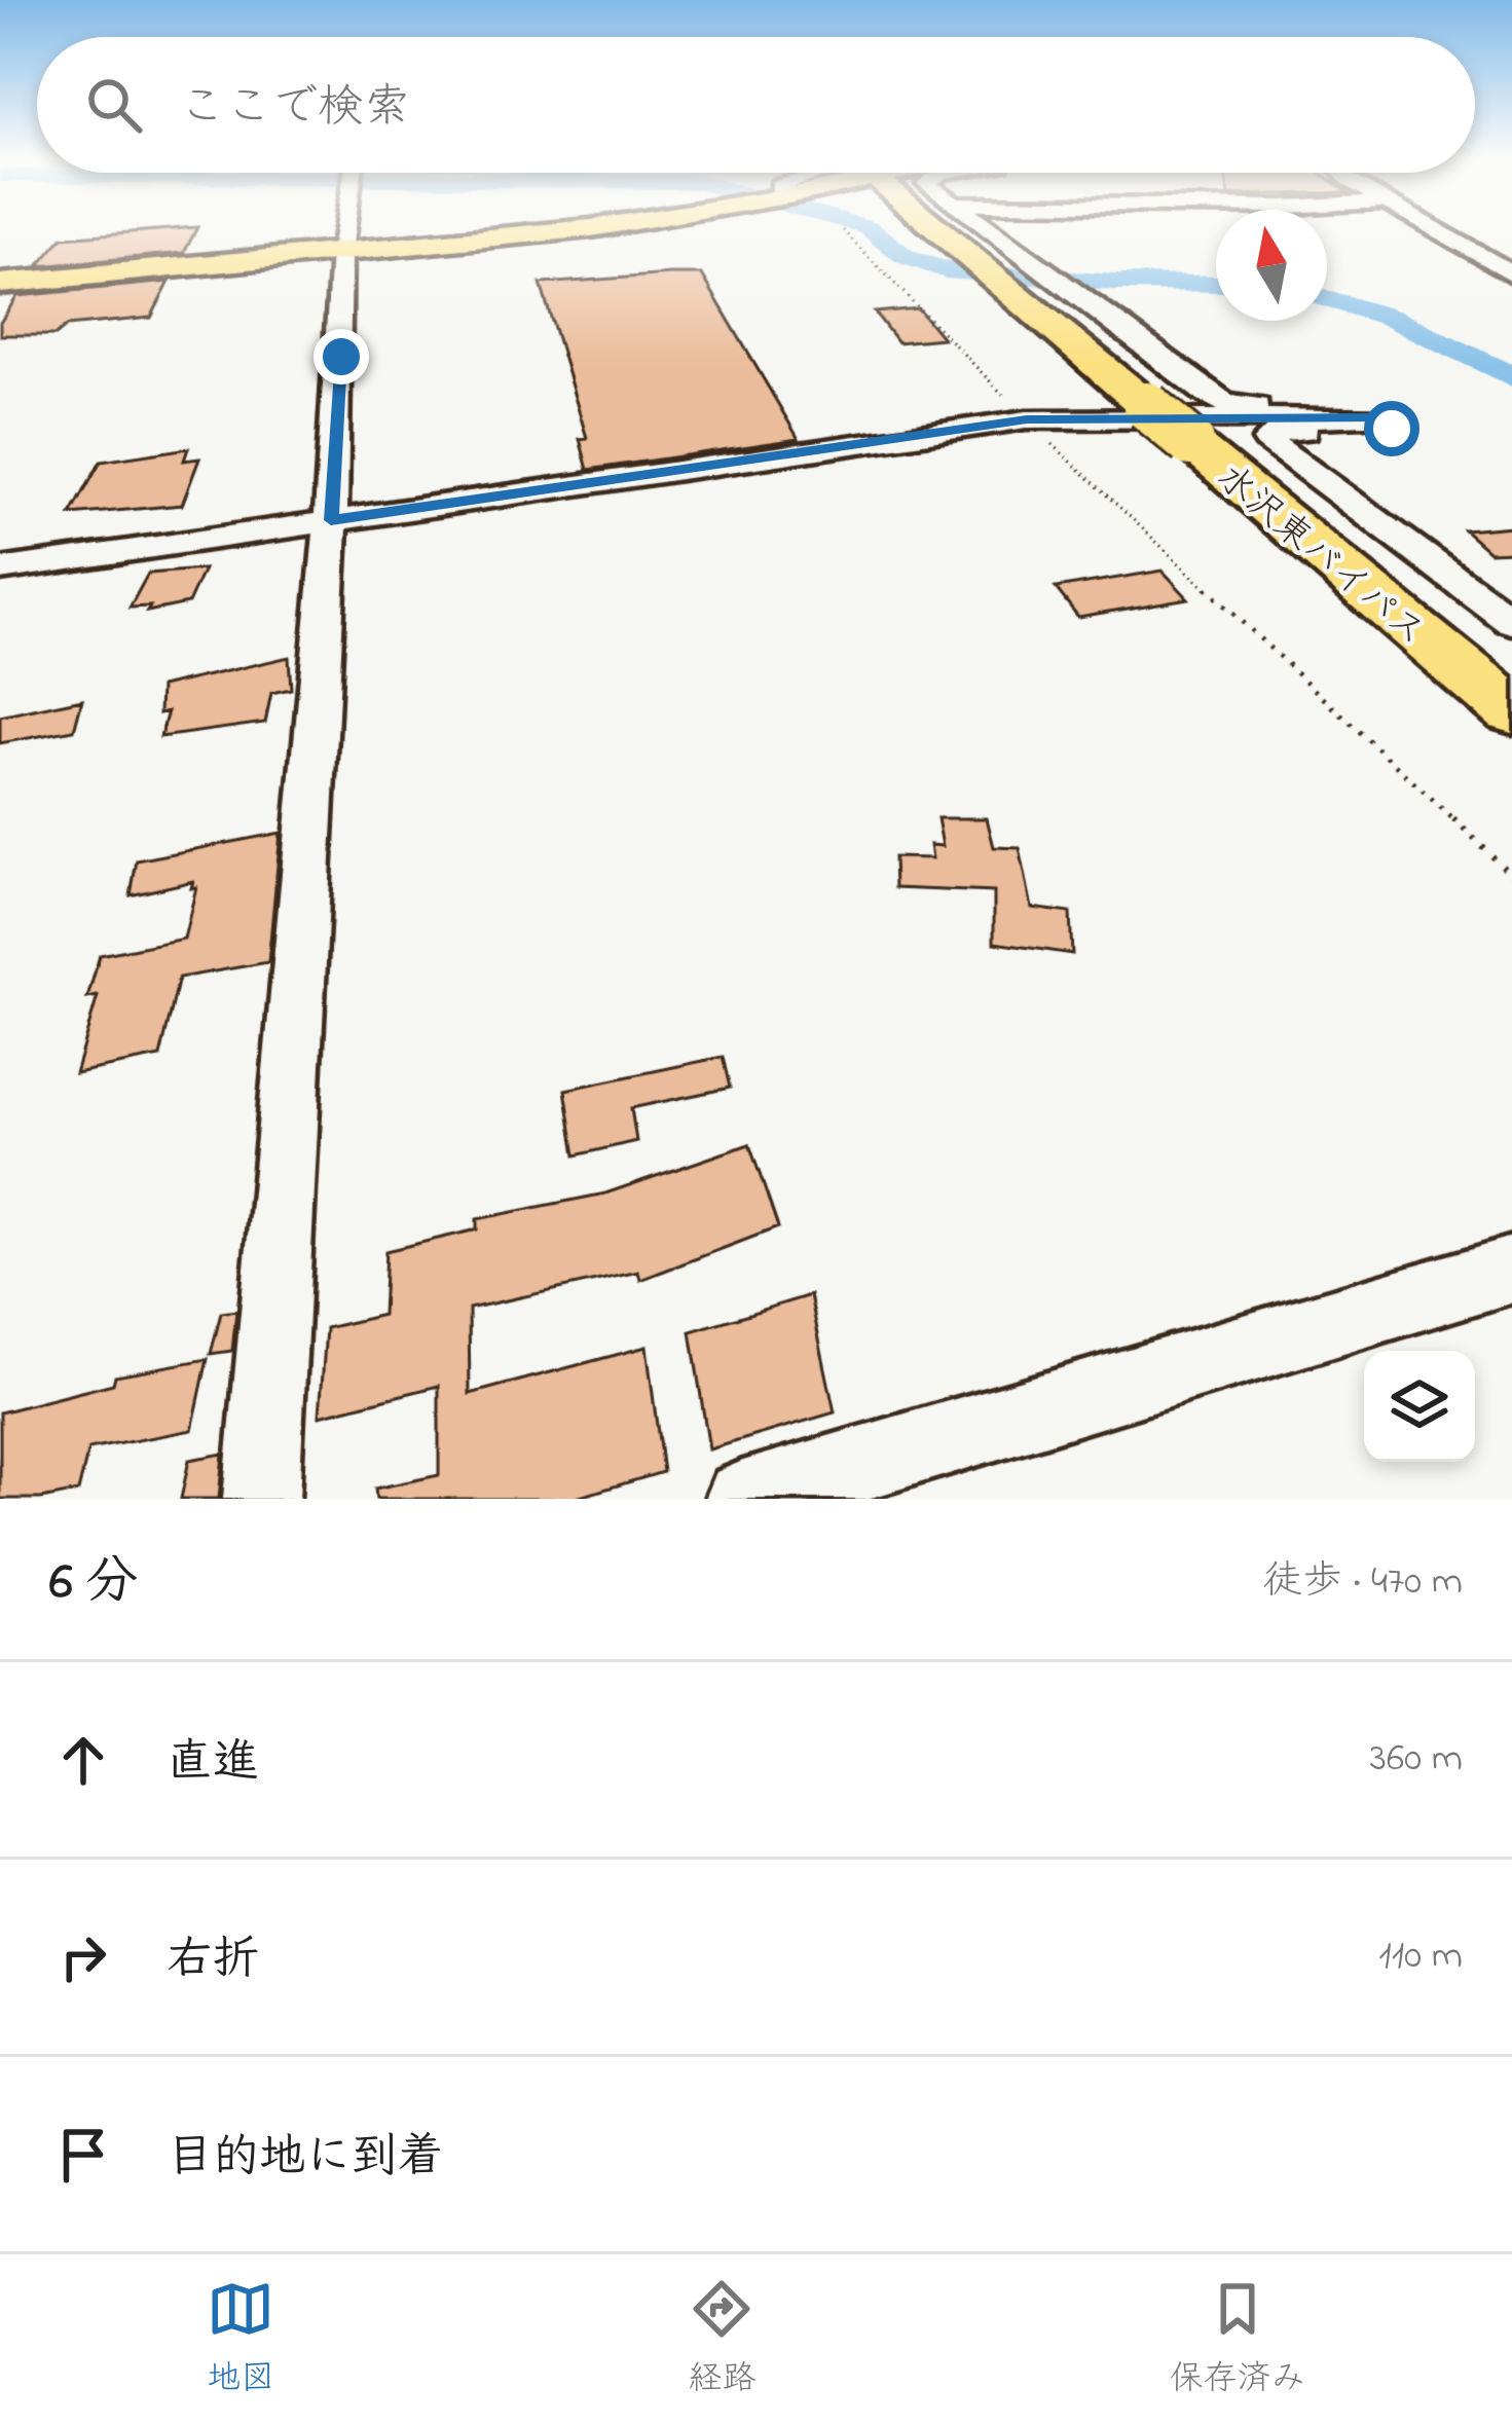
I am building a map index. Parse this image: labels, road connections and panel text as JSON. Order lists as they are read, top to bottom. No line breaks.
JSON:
{"streets":{"highway":["水沢東バイパス"]},"north":"top","page":{"search":"ここで検索","heading":["6 分","徒歩 · 470 m"],"list":[["直進","360 m"],["右折","110 m"],"目的地に到着"],"nav":["地図","経路","保存済み"]}}
